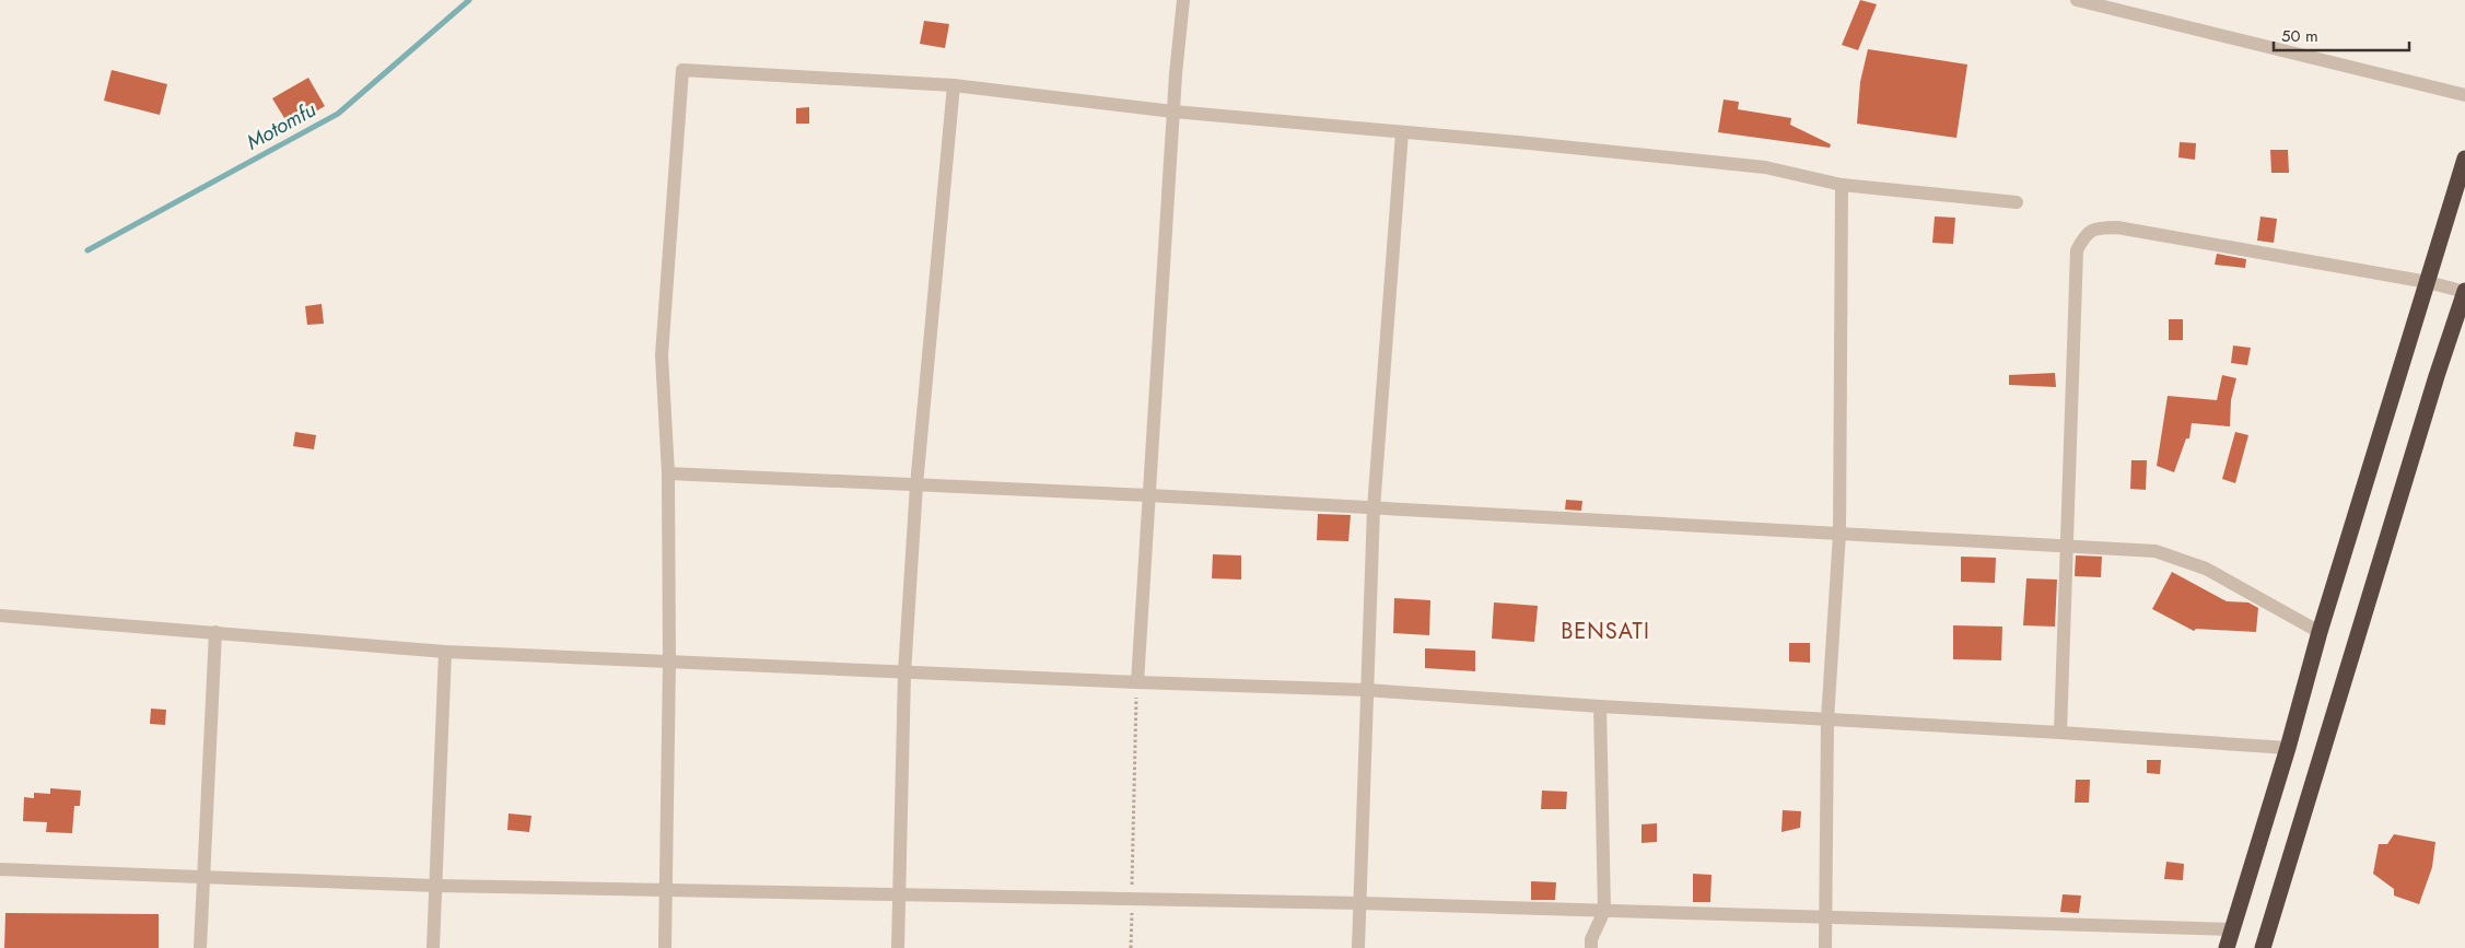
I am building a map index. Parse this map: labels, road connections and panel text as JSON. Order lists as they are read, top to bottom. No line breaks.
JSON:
{"districts":["BENSATI"],"water":["Motomfu"],"scale_bar":"50 m"}
